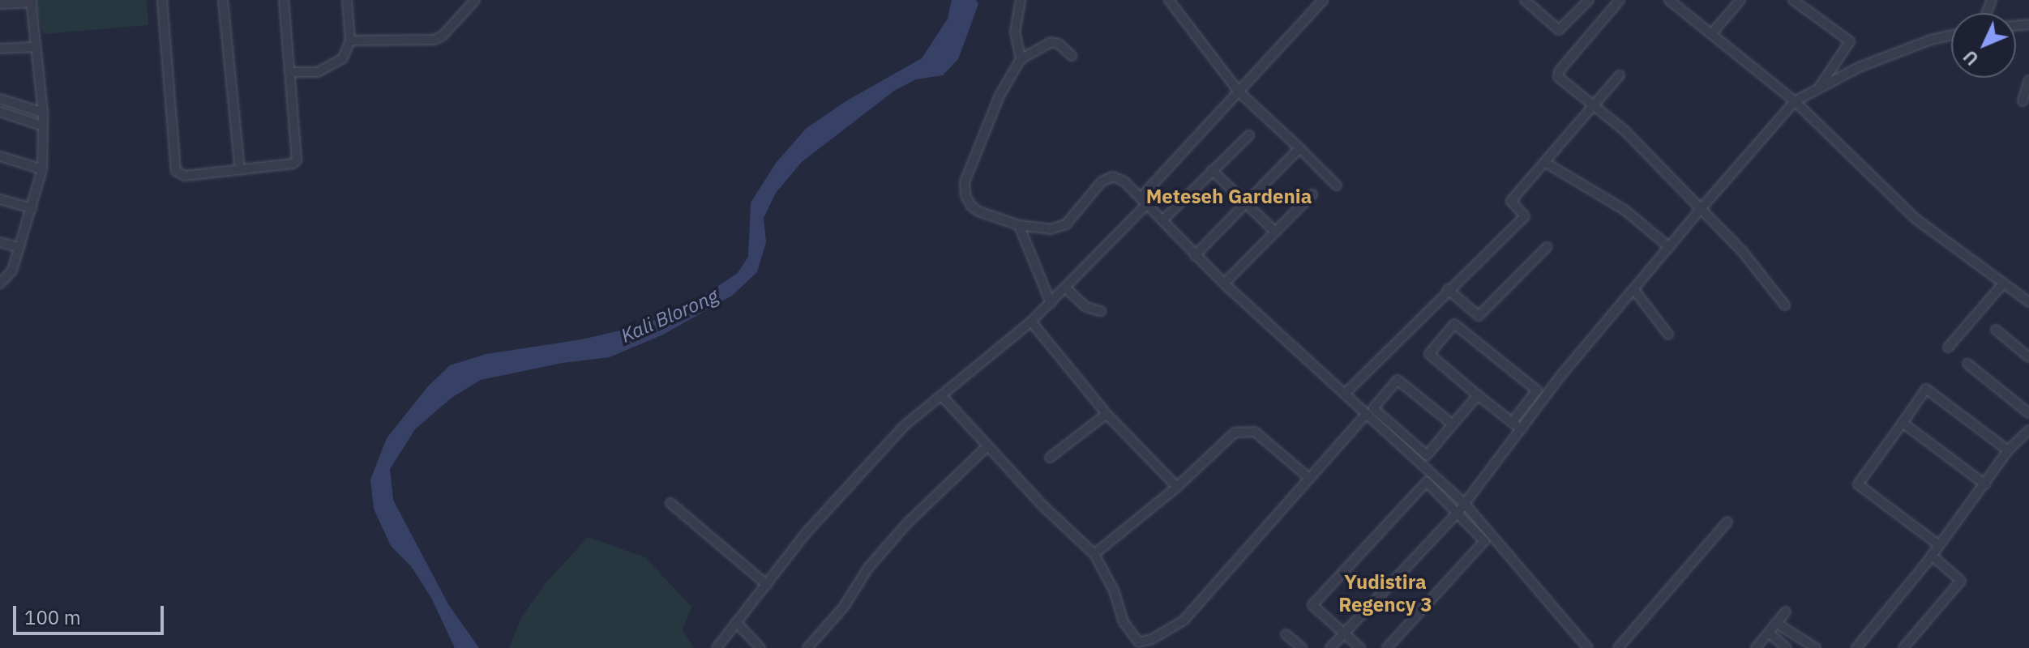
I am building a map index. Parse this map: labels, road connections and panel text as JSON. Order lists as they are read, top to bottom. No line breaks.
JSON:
{"districts":["Meteseh Gardenia","Yudistira Regency 3"],"water":["Kali Blorong"],"scale_bar":"100 m","north":"bottom left"}
